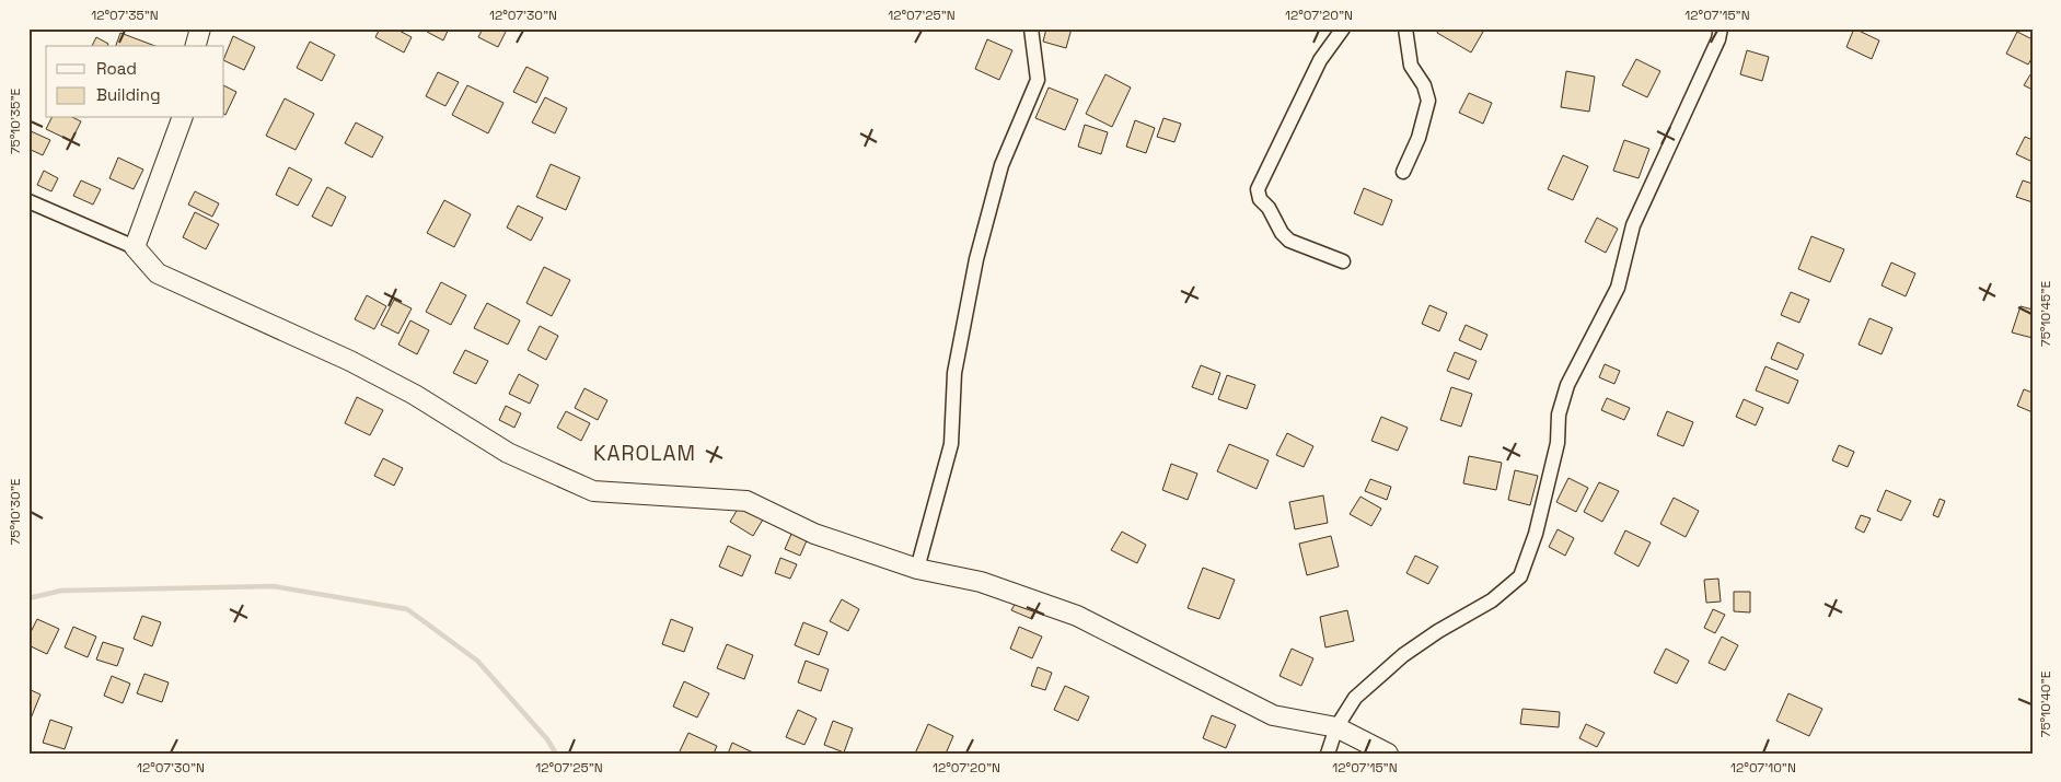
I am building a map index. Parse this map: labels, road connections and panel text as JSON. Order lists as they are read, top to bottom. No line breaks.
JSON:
{"districts":["KAROLAM"],"legend":["Road","Building"],"coordinates":["12°07'35\"N","12°07'30\"N","12°07'25\"N","12°07'20\"N","12°07'15\"N","75°10'35\"E","75°10'45\"E","75°10'30\"E","75°10'40\"E","12°07'10\"N"]}
